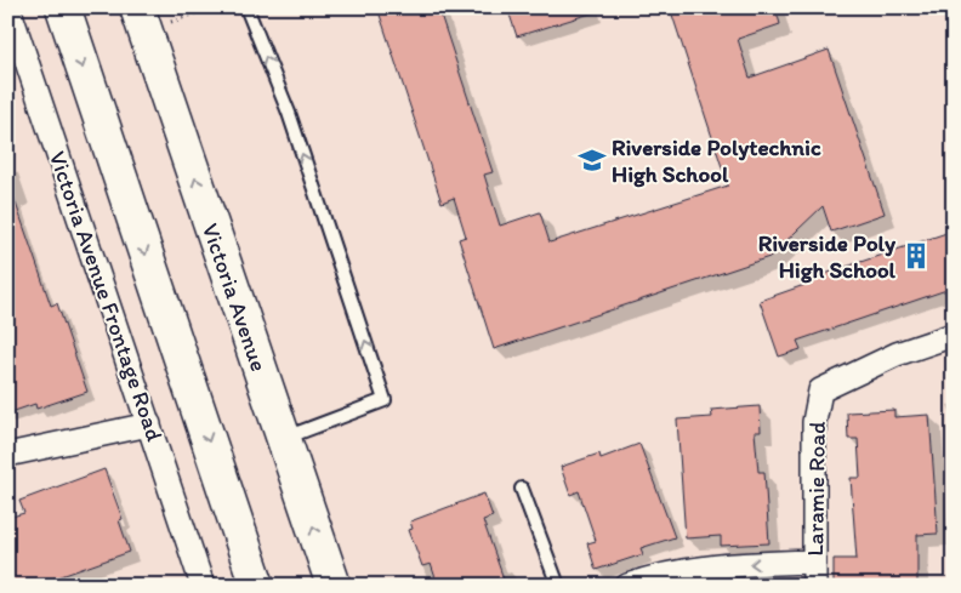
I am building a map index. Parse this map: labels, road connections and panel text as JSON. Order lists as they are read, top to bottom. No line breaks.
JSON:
{"streets":{"main road":["Victoria Avenue"],"street":["Victoria Avenue Frontage Road","Laramie Road"]},"places":{"school or university":["Riverside Polytechnic High School"],"building":["Riverside Poly High School"]}}
